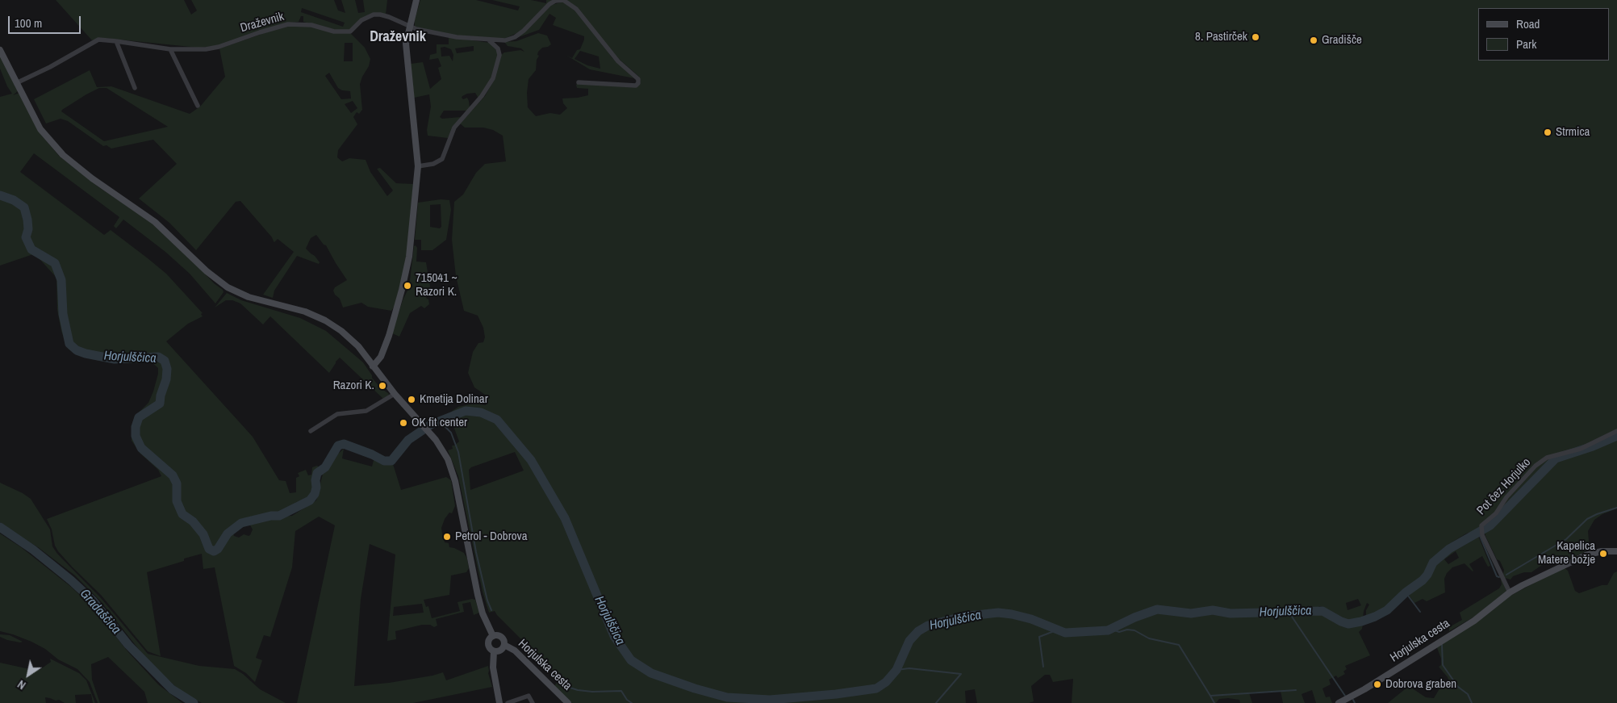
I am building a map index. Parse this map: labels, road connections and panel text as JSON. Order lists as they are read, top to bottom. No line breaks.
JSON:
{"streets":{"street":["Draževnik","Pot čez Horjulko","Horjulska cesta"]},"crossings":[["Pot čez Horjulko","Horjulska cesta"]],"districts":["Draževnik"],"water":["Horjulščica","Gradaščica"],"places":["8. Pastirček","Gradišče","Strmica","715041 ~ Razori K.","Razori K.","Kmetija Dolinar","OK fit center","Petrol - Dobrova","Kapelica Matere božje","Dobrova graben"],"legend":["Road","Park"],"scale_bar":"100 m","north":"bottom left"}
